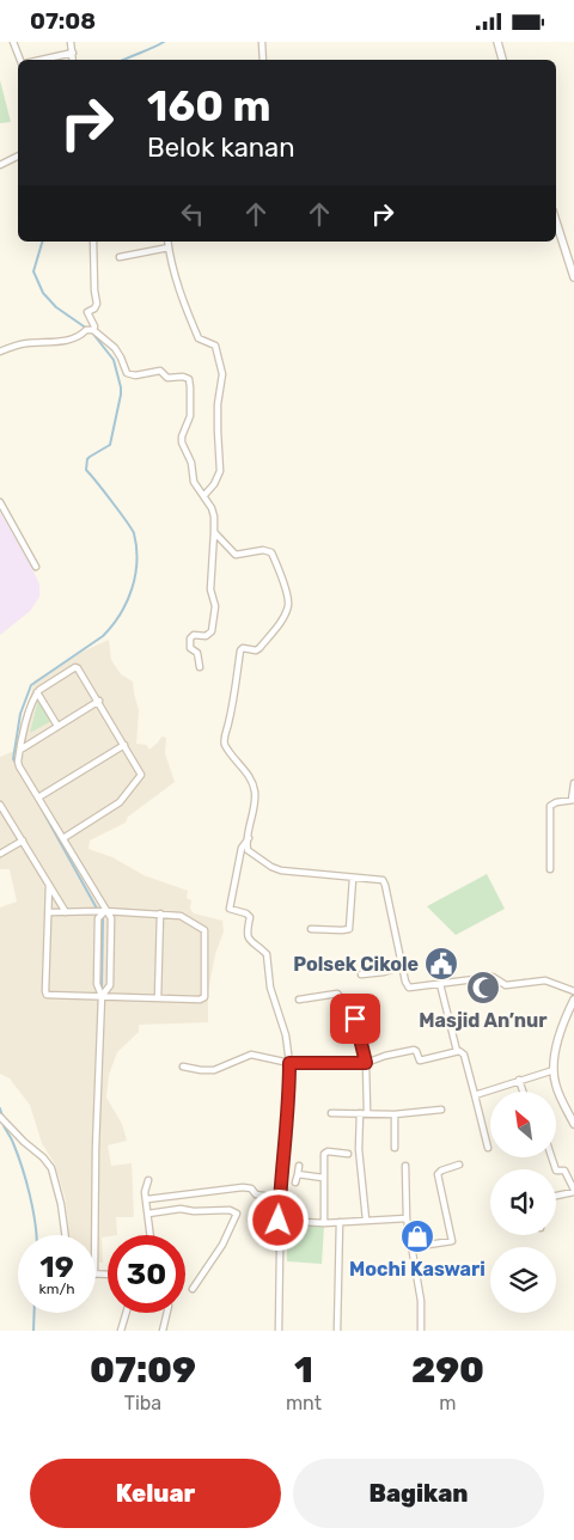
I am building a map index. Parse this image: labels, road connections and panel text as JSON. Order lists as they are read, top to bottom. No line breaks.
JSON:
{"places":{"public building":["Polsek Cikole"],"mosque":["Masjid An’nur"],"shop":["Mochi Kaswari"]},"north":"top left","page":{"status":"07:08","turn":["160 m","Belok kanan"],"speed":"19 km/h","limit":"30","eta":["07:09","Tiba","1","mnt","290","m"],"buttons":["Keluar","Bagikan"]}}
